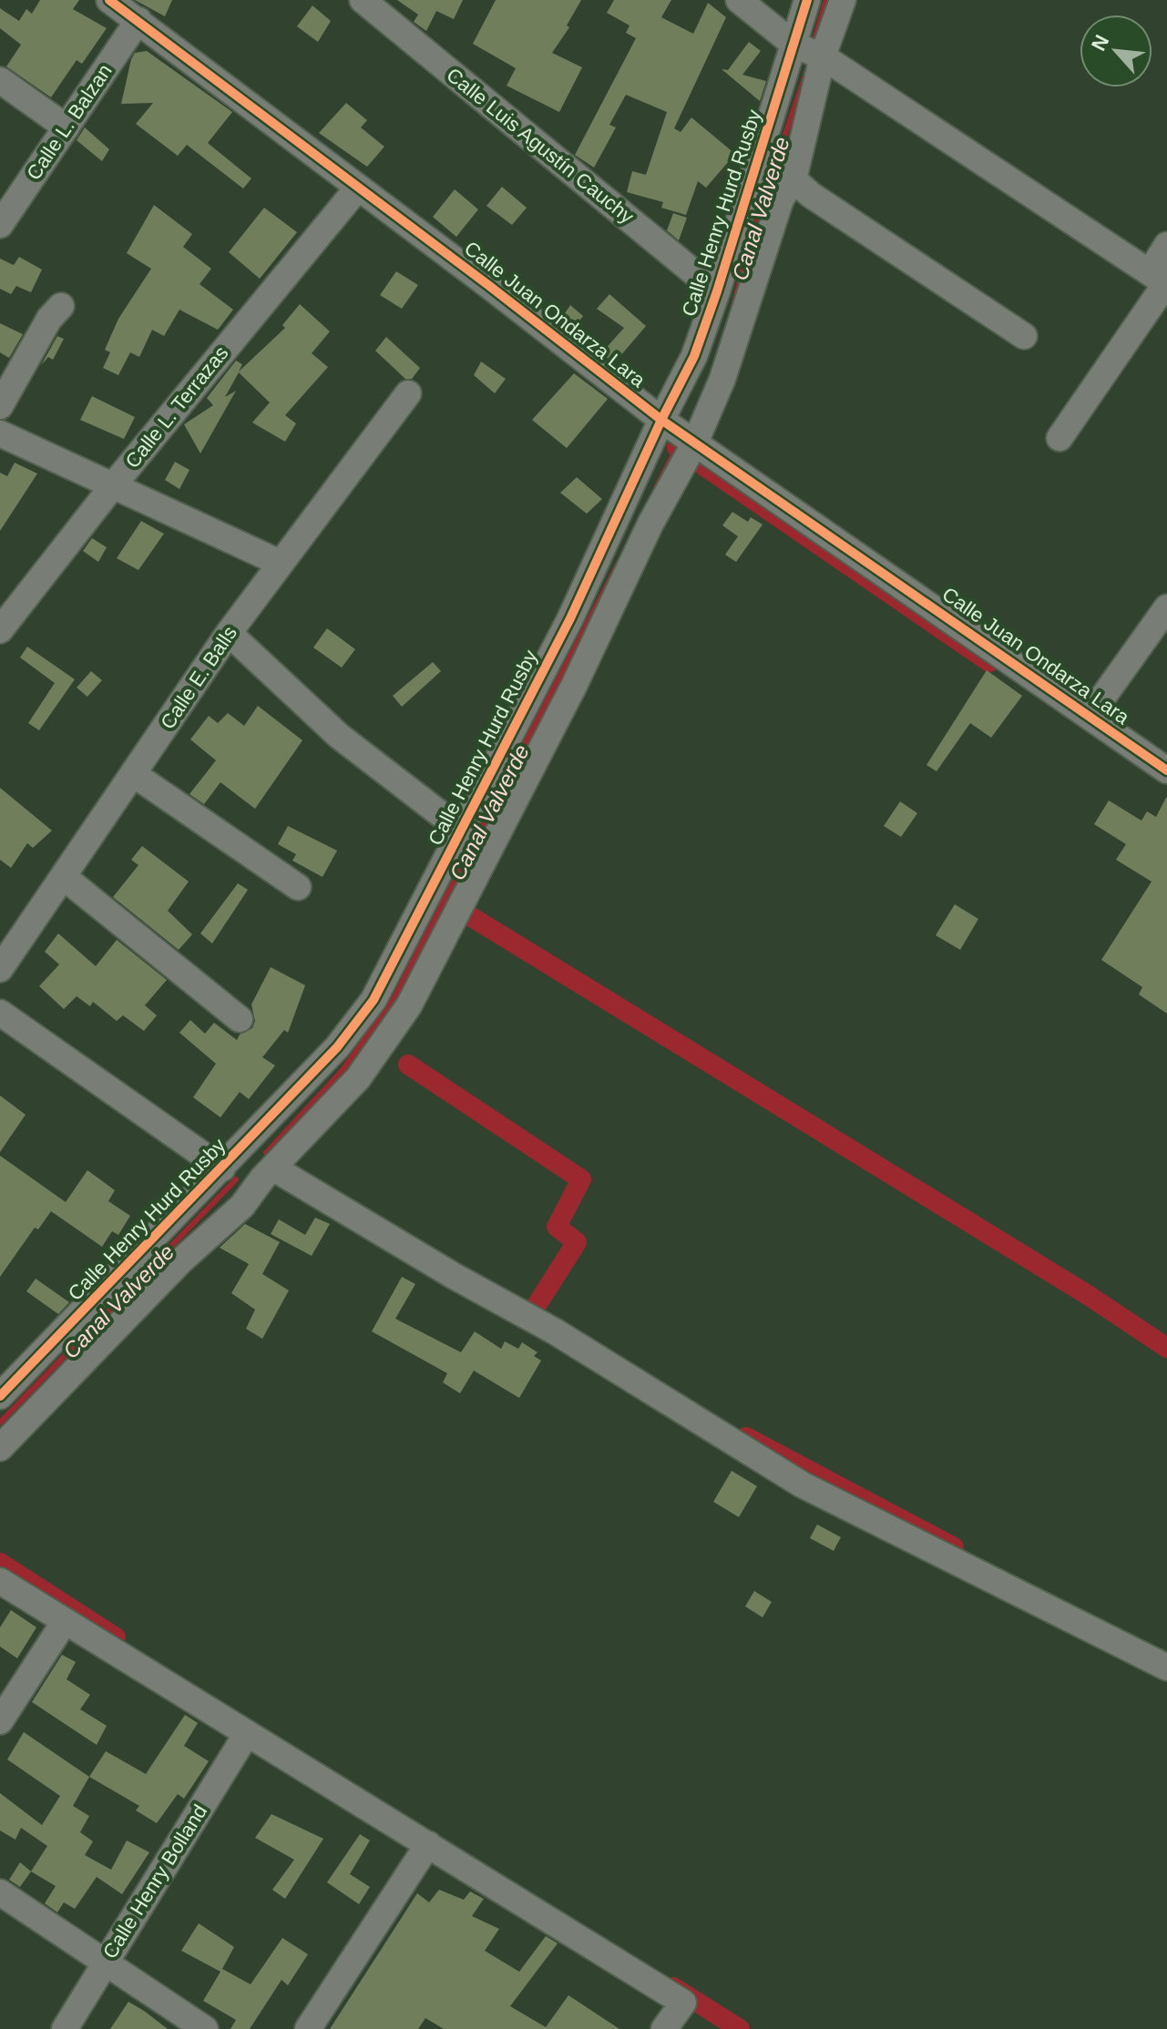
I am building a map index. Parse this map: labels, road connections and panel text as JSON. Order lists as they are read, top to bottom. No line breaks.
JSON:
{"streets":{"street":["Calle L. Balzan","Calle Luis Agustín Cauchy","Calle Henry Hurd Rusby","Calle Juan Ondarza Lara","Calle L. Terrazas","Calle E. Balls","Calle Henry Bolland"]},"crossings":[["Calle L. Balzan","Calle Juan Ondarza Lara"],["Calle Luis Agustín Cauchy","Calle Henry Hurd Rusby"],["Calle Henry Hurd Rusby","Calle Juan Ondarza Lara"],["Calle Juan Ondarza Lara","Calle L. Terrazas"]],"water":["Canal Valverde"],"north":"top left"}
